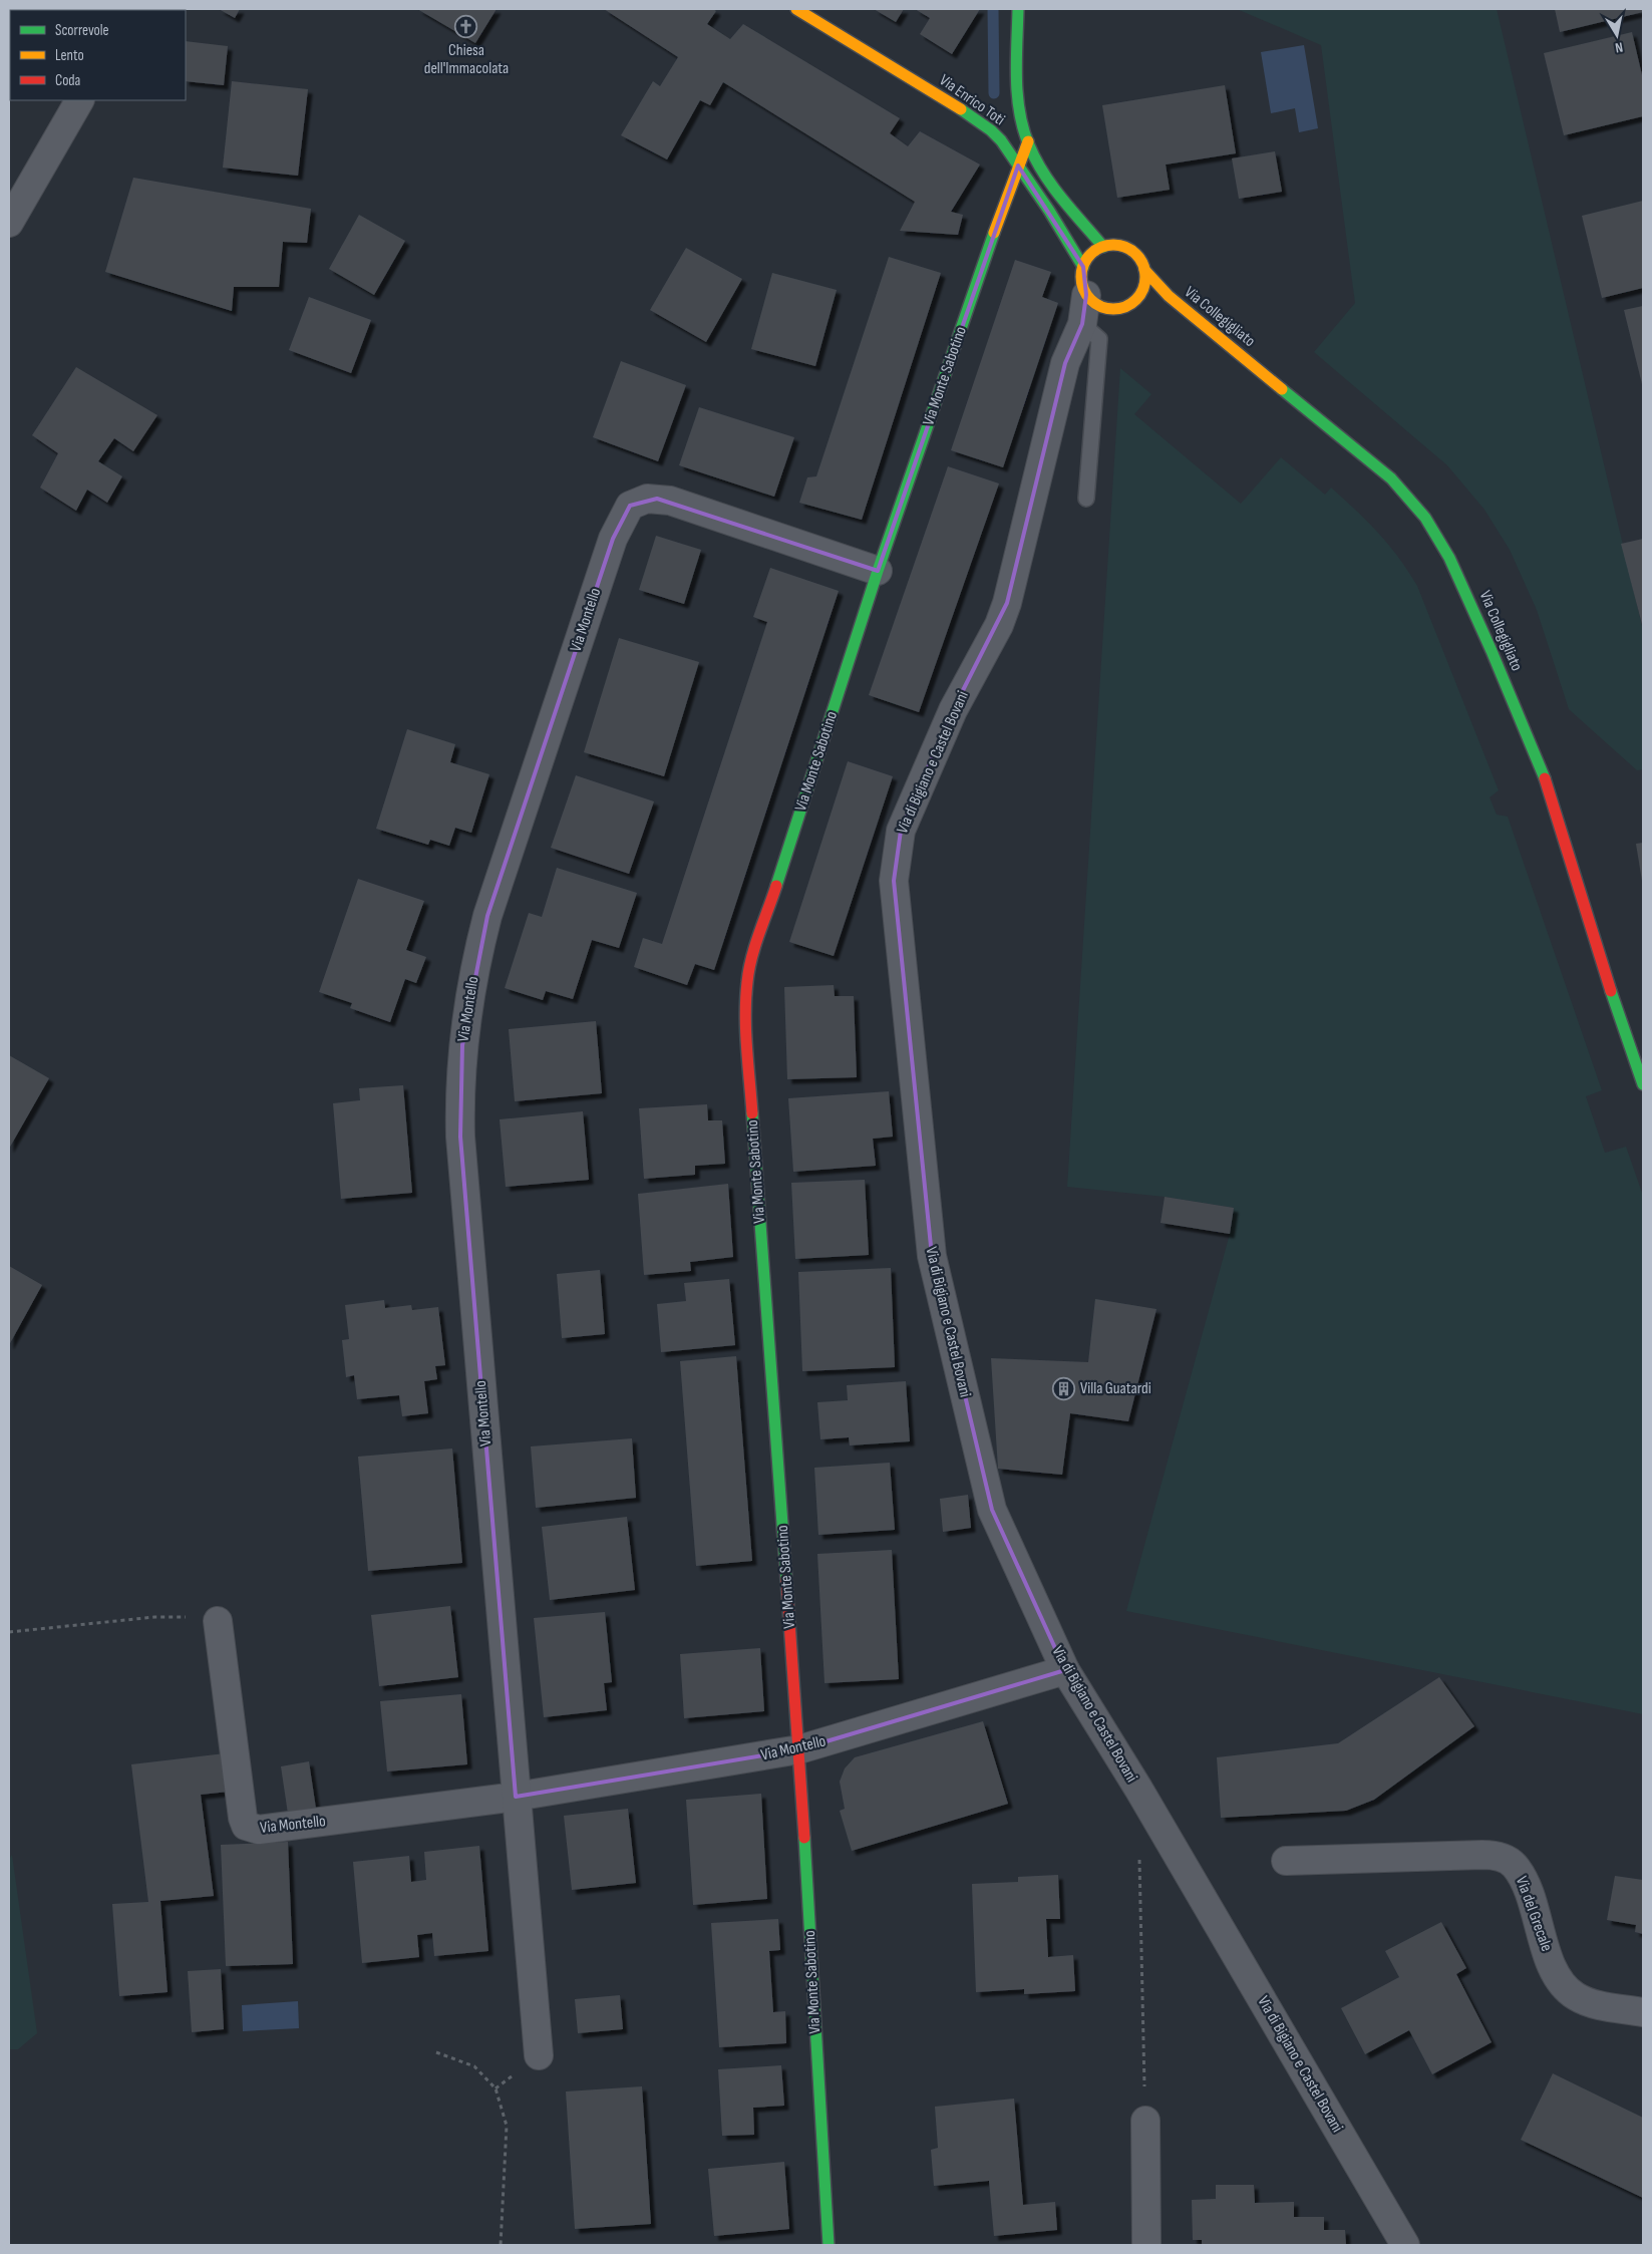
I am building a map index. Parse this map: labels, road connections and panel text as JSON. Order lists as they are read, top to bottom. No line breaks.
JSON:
{"streets":{"street":["Via Enrico Toti","Via Collegigliato","Via Monte Sabotino","Via Montello","Via di Bigiano e Castel Bovani","Via del Grecale"]},"crossings":[["Via Enrico Toti","Via Collegigliato"],["Via Enrico Toti","Via Monte Sabotino"],["Via Enrico Toti","Via di Bigiano e Castel Bovani"],["Via Collegigliato","Via di Bigiano e Castel Bovani"],["Via Monte Sabotino","Via Montello"],["Via Montello","Via di Bigiano e Castel Bovani"]],"places":{"church":["Chiesa dell'Immacolata"],"building":["Villa Guatardi"]},"legend":["Scorrevole","Lento","Coda"],"north":"bottom"}
